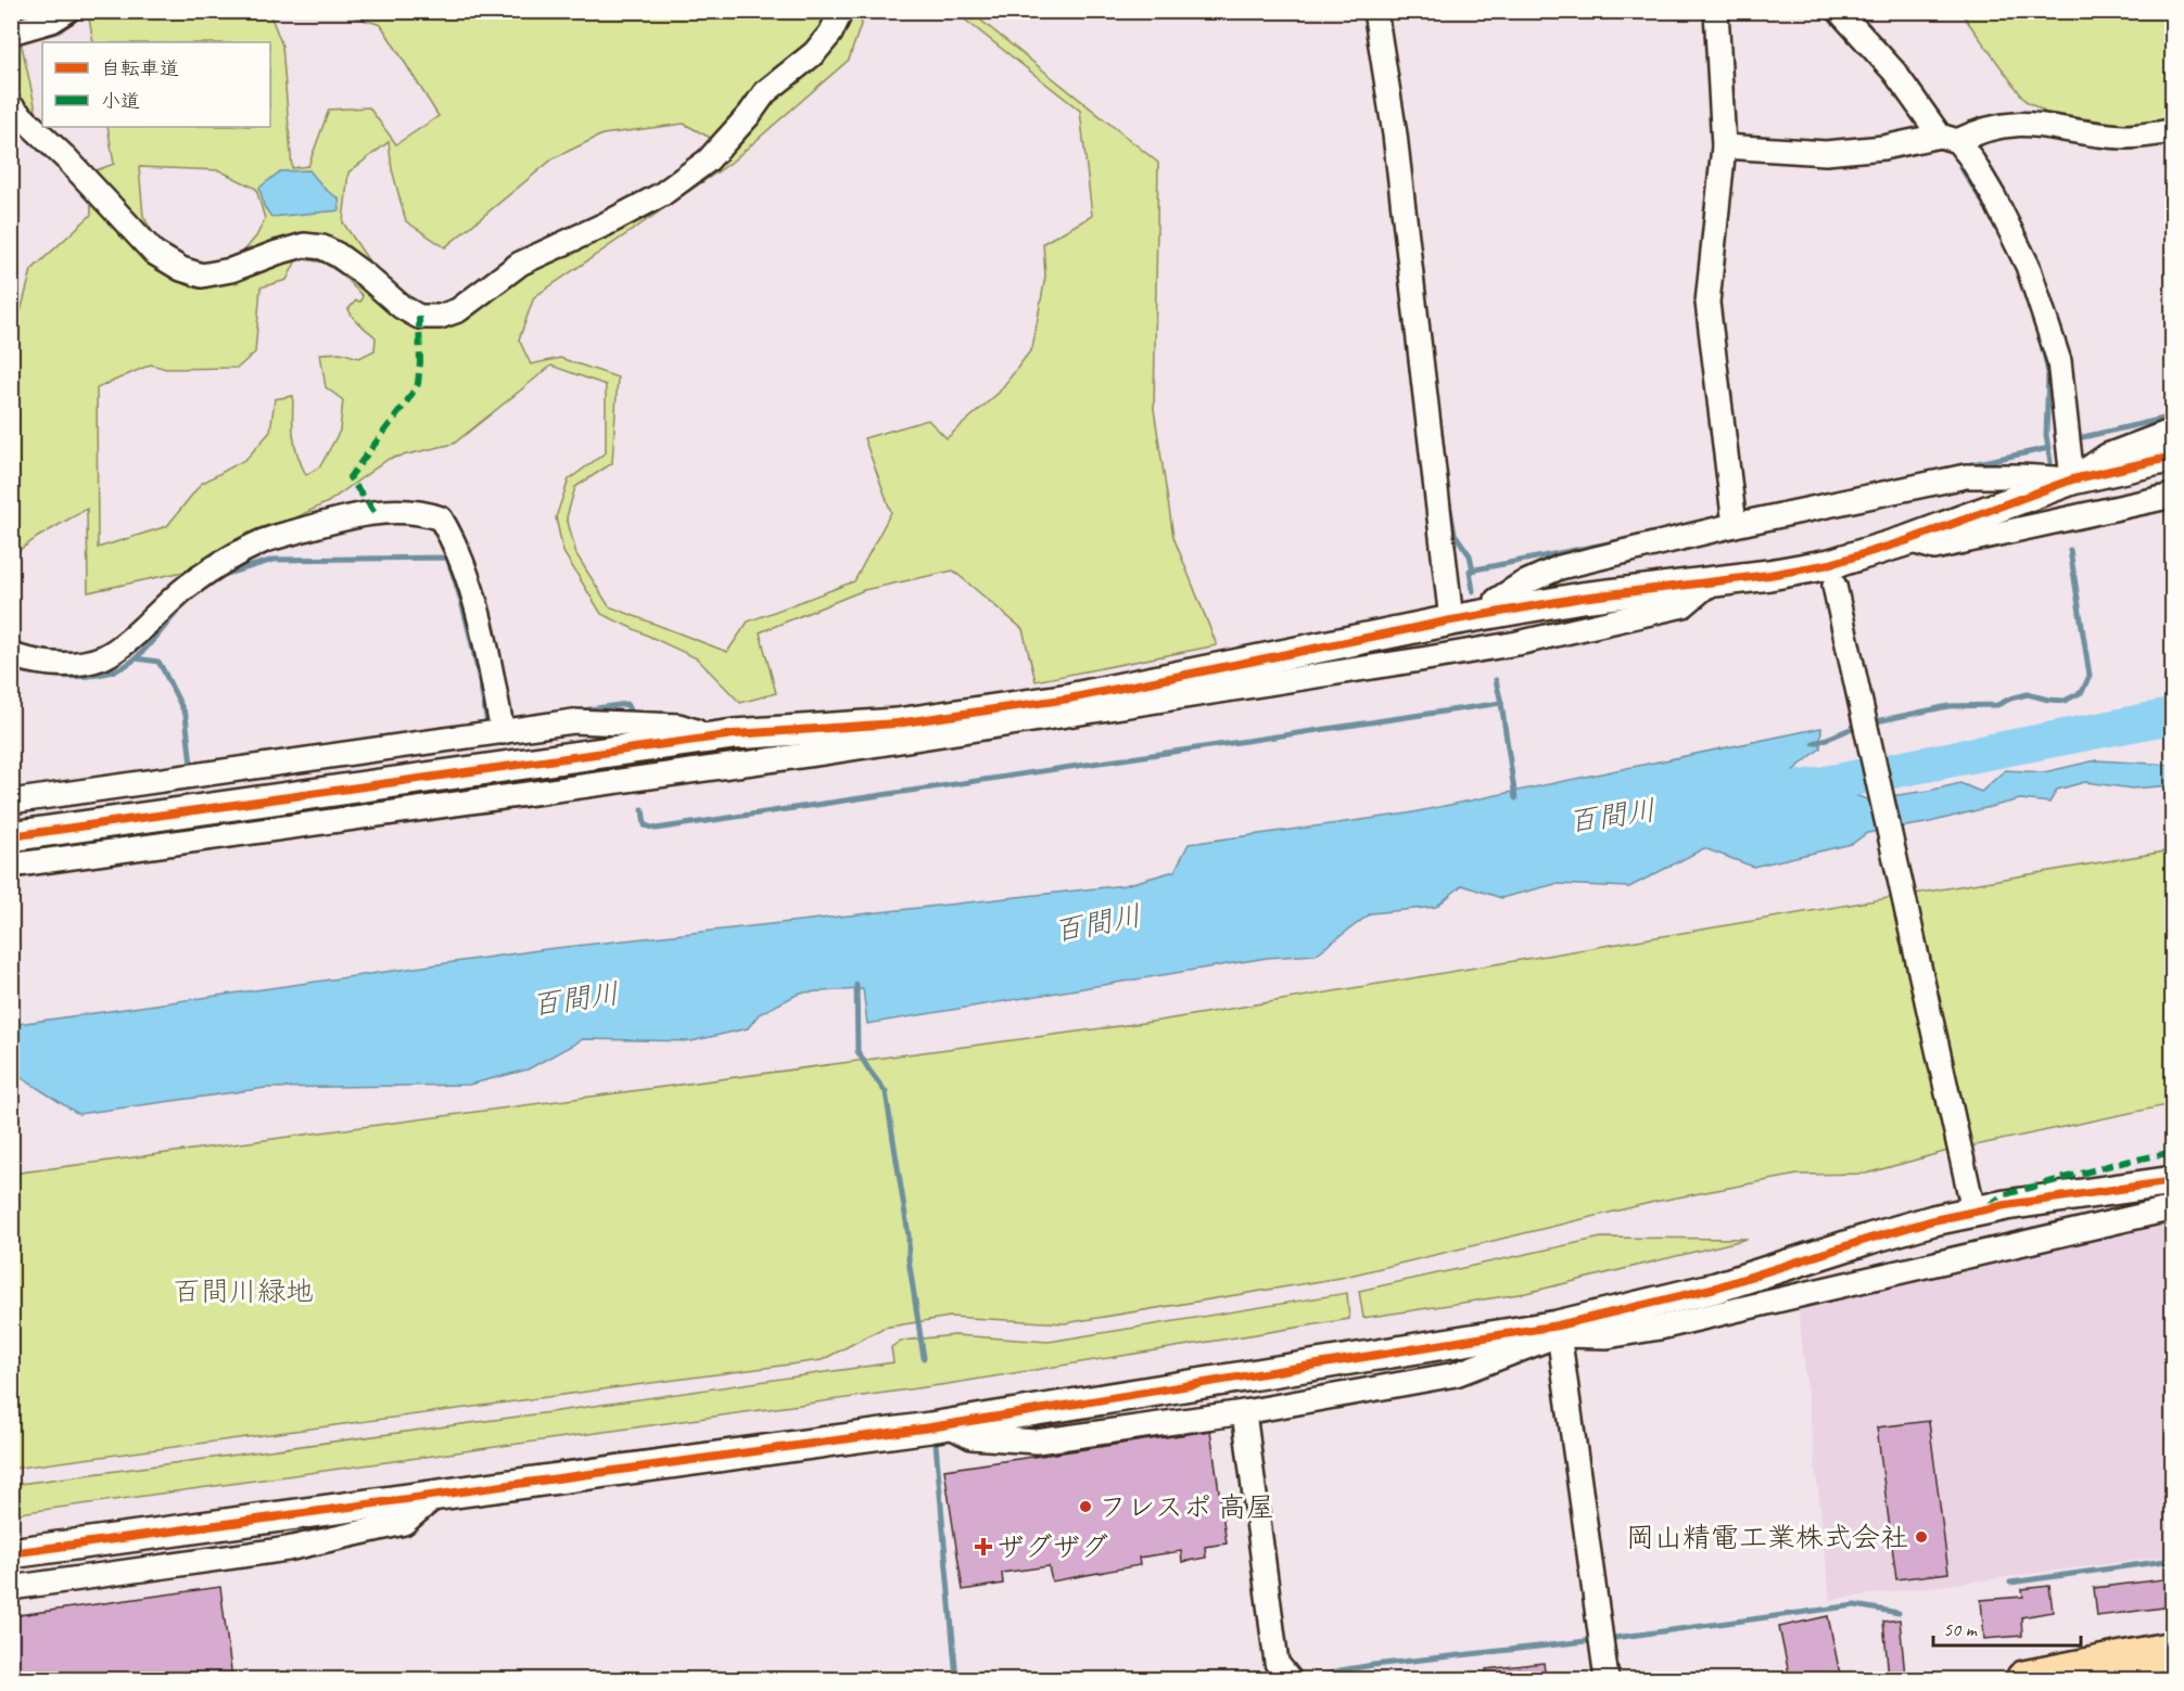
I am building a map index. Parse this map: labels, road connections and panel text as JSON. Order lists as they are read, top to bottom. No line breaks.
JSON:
{"water":["百間川"],"parks":["百間川緑地"],"places":{"other":["フレスポ 高屋","岡山精電工業株式会社"],"health":["ザグザグ"]},"legend":["自転車道","小道"],"scale_bar":"50 m"}
